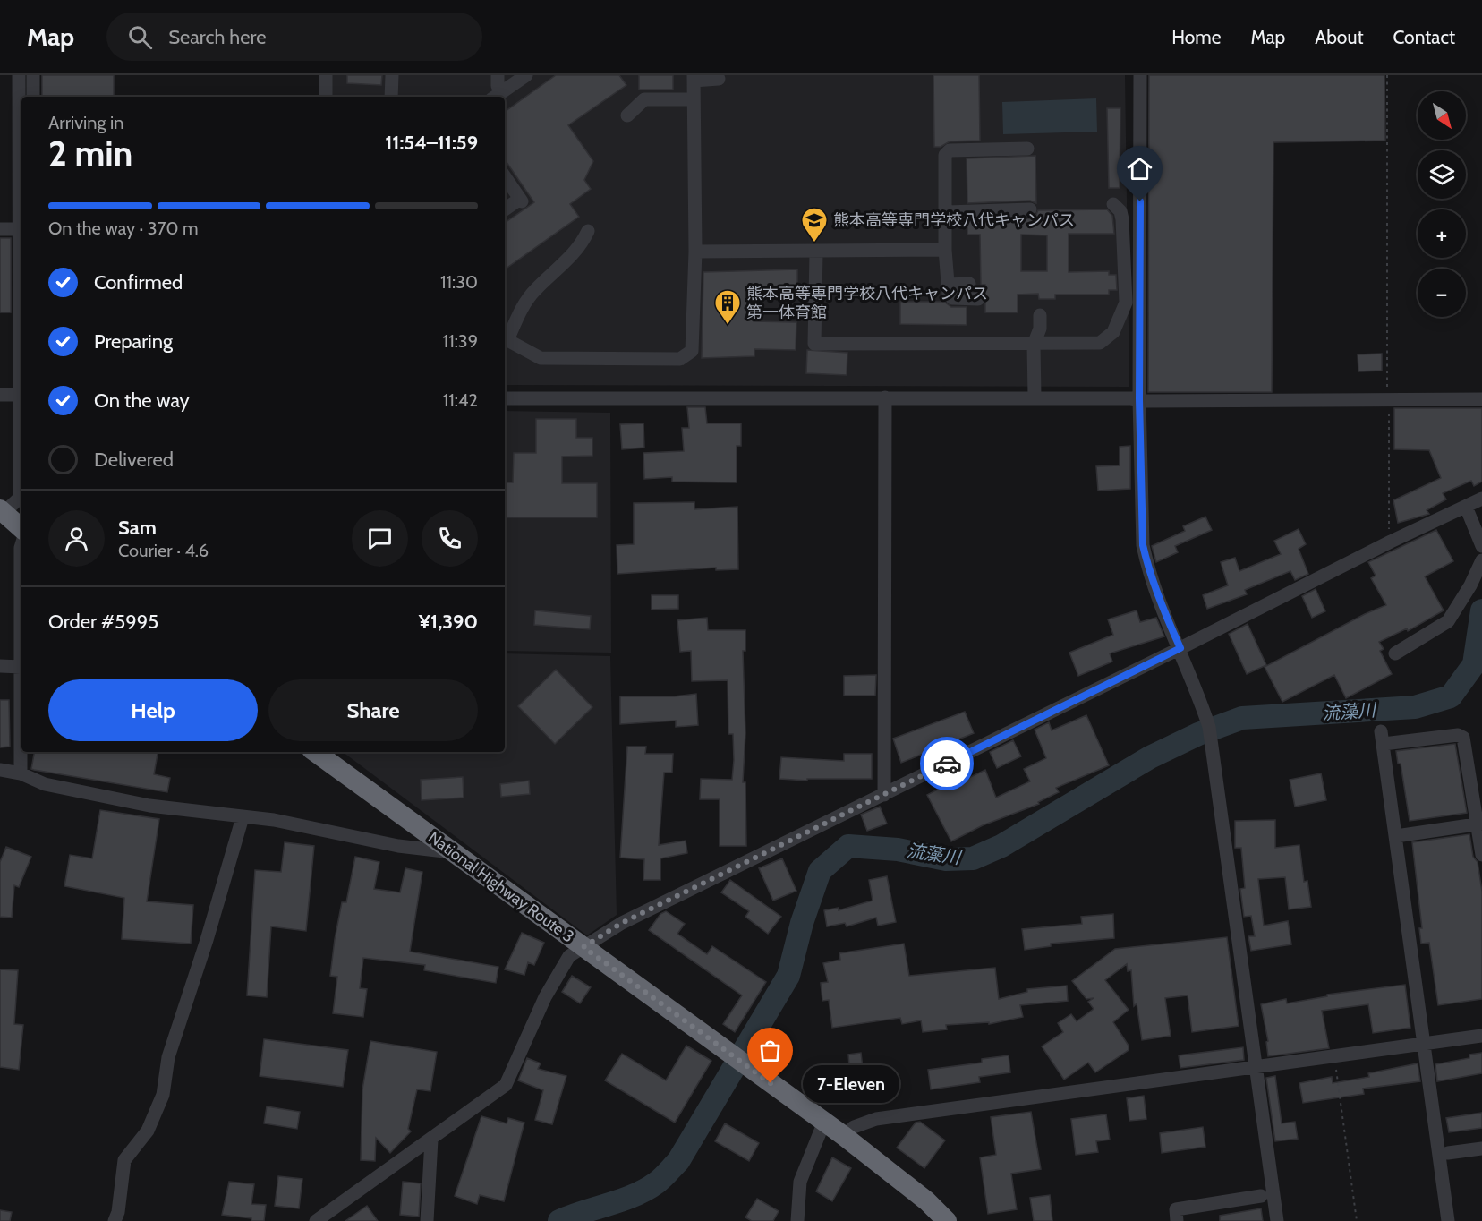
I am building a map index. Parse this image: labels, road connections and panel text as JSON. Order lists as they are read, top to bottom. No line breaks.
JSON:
{"streets":{"highway":["National Highway Route 3"]},"water":["流藻川"],"places":{"school or university":["熊本高等専門学校八代キャンパス"],"building":["熊本高等専門学校八代キャンパス 第一体育館"],"other":["7-Eleven"]},"north":"bottom right","page":{"header":"Map","search":"Search here","nav":["Home","Map","About","Contact"],"map_buttons":["+","−"],"heading":["2 min","Arriving in","11:54–11:59"],"panel":["Sam","Courier · 4.6","Order #5995","¥1,390"],"bar":"On the way · 370 m","list":[["Confirmed","11:30"],["Preparing","11:39"],["On the way","11:42"],"Delivered"],"buttons":["Help","Share"],"bubble":"7-Eleven"}}
